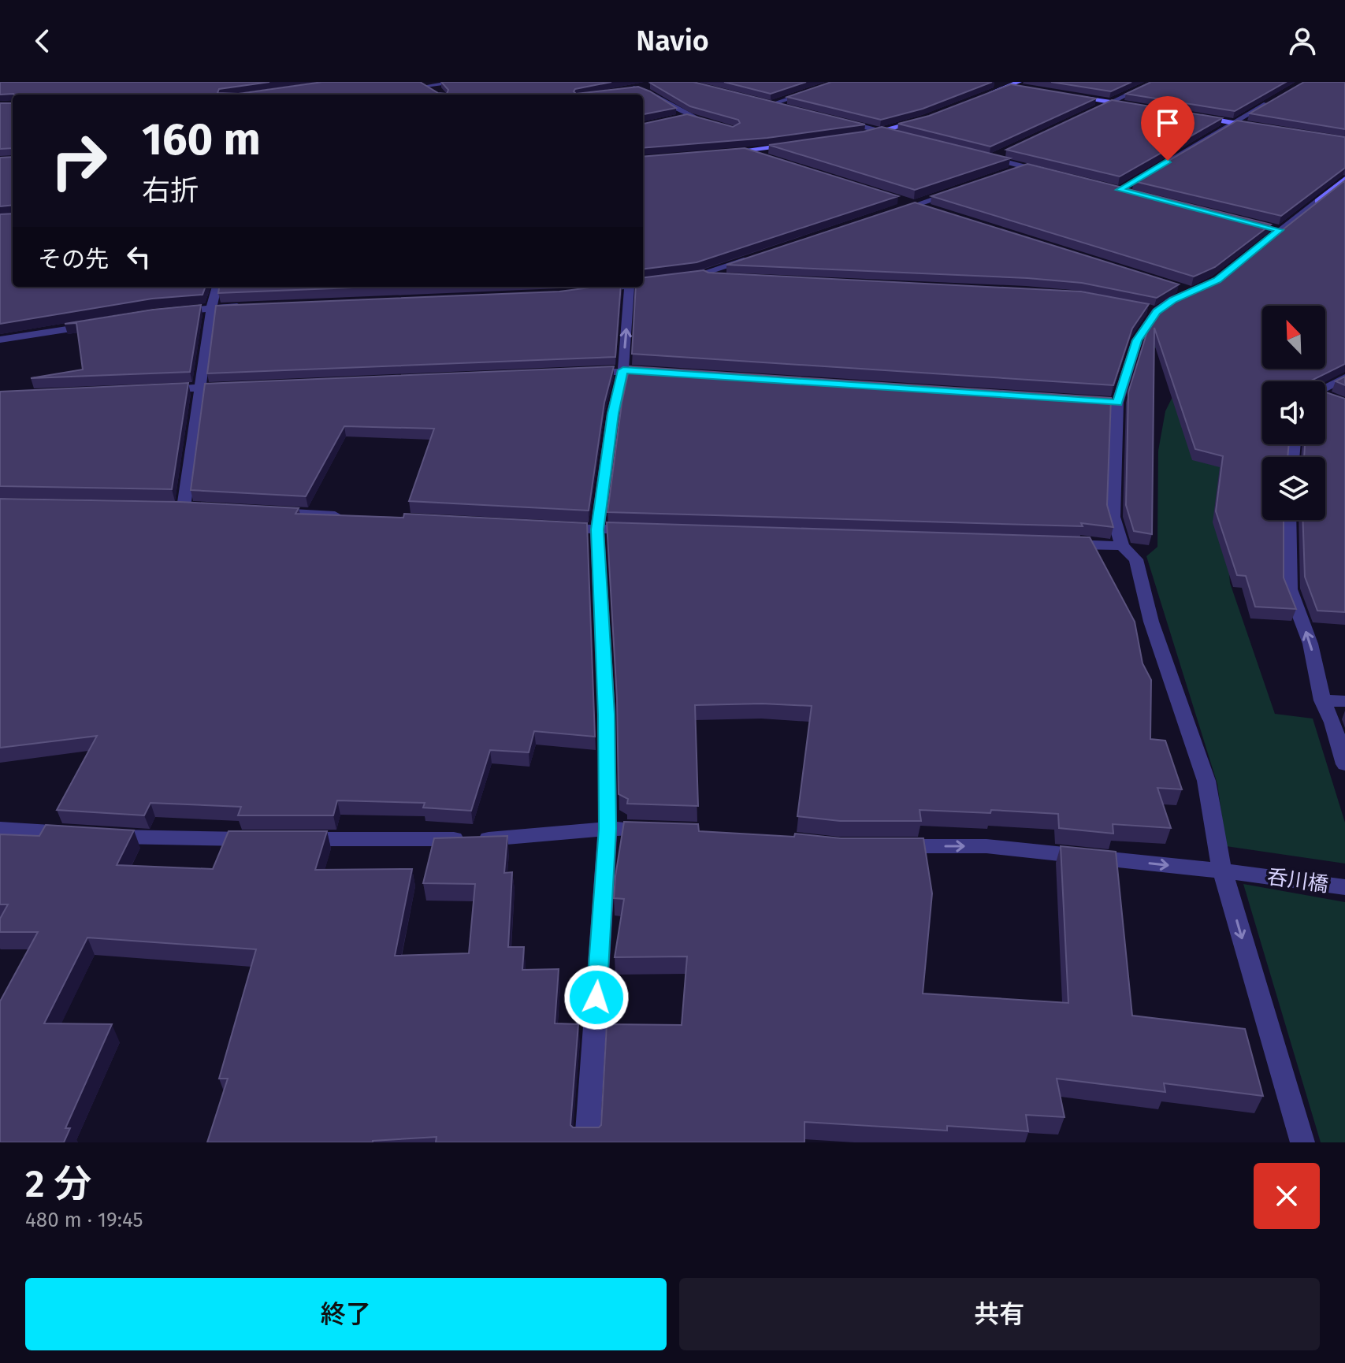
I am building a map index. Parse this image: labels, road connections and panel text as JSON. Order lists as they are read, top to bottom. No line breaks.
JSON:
{"streets":{"street":["呑川橋"]},"one_way":["呑川橋"],"north":"top left","page":{"header":"Navio","turn":["160 m","右折"],"then":"その先","heading":["2 分","480 m · 19:45"],"buttons":["終了","共有"]}}
